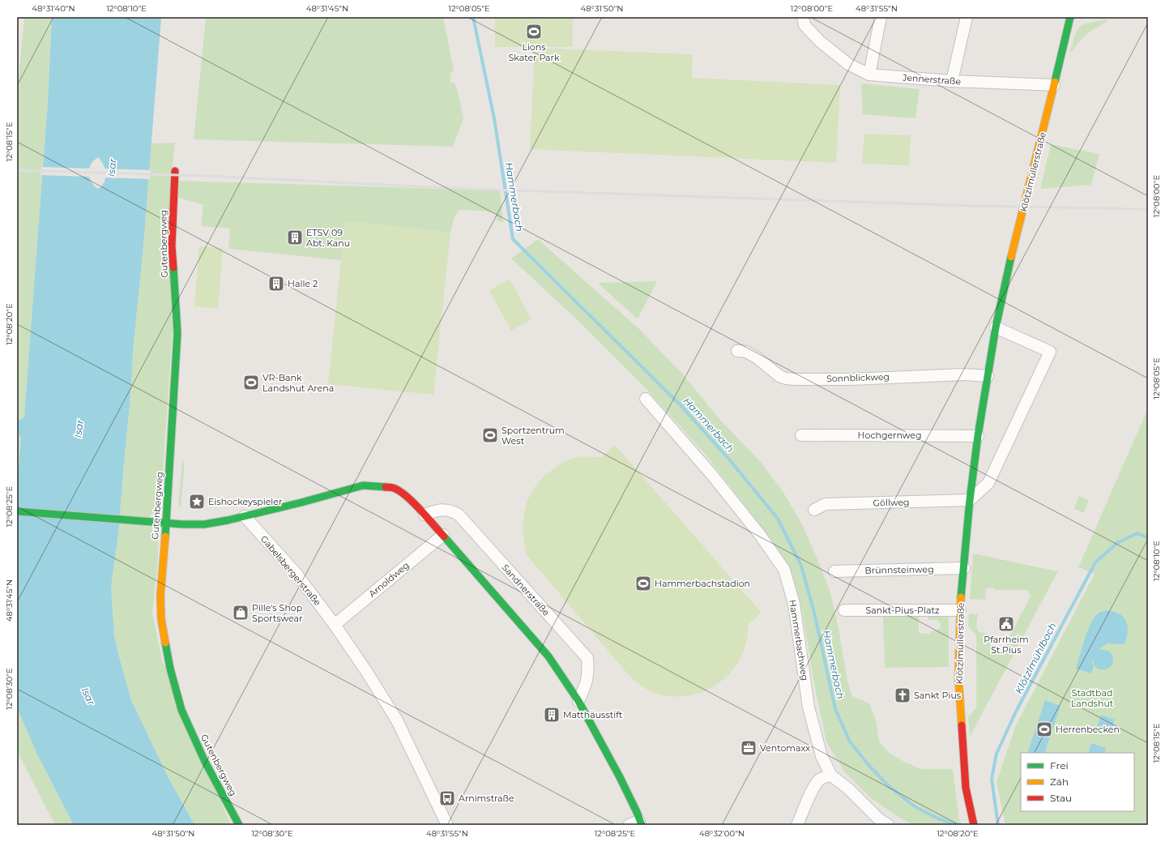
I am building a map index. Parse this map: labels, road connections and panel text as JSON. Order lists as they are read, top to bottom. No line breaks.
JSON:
{"streets":{"street":["Jennerstraße","Klötzlmüllerstraße","Gutenbergweg","Sonnblickweg","Hochgernweg","Göllweg","Brünnsteinweg","Gabelsbergerstraße","Arnoldweg","Sandnerstraße","Sankt-Pius-Platz","Hammerbachweg"]},"crossings":[["Jennerstraße","Klötzlmüllerstraße"],["Klötzlmüllerstraße","Sonnblickweg"],["Klötzlmüllerstraße","Hochgernweg"],["Klötzlmüllerstraße","Göllweg"],["Klötzlmüllerstraße","Brünnsteinweg"],["Klötzlmüllerstraße","Sankt-Pius-Platz"],["Gabelsbergerstraße","Arnoldweg"]],"water":["Isar","Hammerbach","Klötzlmühlbach"],"parks":["Stadtbad Landshut"],"places":{"sports":["Lions Skater Park","VR-Bank Landshut Arena","Sportzentrum West","Hammerbachstadion","Herrenbecken"],"building":["ETSV 09 Abt. Kanu","Halle 2","Matthäusstift"],"place":["Eishockeyspieler"],"shop":["Pille's Shop Sportswear"],"public building":["Pfarrheim St.Pius"],"church":["Sankt Pius"],"office":["Ventomaxx"],"bus stop":["Arnimstraße"]},"legend":["Frei","Zäh","Stau"],"coordinates":["48°31'40\"N","12°08'10\"E","48°31'45\"N","12°08'05\"E","48°31'50\"N","12°08'00\"E","48°31'55\"N","12°08'15\"E","12°08'20\"E","12°08'25\"E","12°08'30\"E","48°32'00\"N"]}
